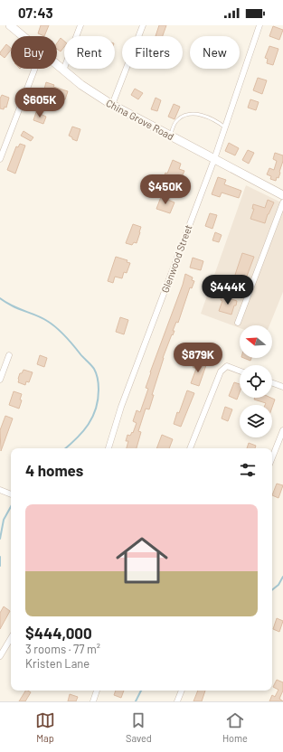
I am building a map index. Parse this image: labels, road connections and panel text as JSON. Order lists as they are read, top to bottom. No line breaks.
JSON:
{"streets":{"street":["China Grove Road","Glenwood Street"]},"crossings":[["China Grove Road","Glenwood Street"]],"north":"left","page":{"status":"07:43","chip":["Buy","Rent","Filters","New"],"price":["$605K","$450K","$444K","$879K"],"heading":"4 homes","list":[{"name":"$444,000","note":"3 rooms · 77 m² · Kristen Lane"}],"tabs":["Map","Saved","Home"]}}
